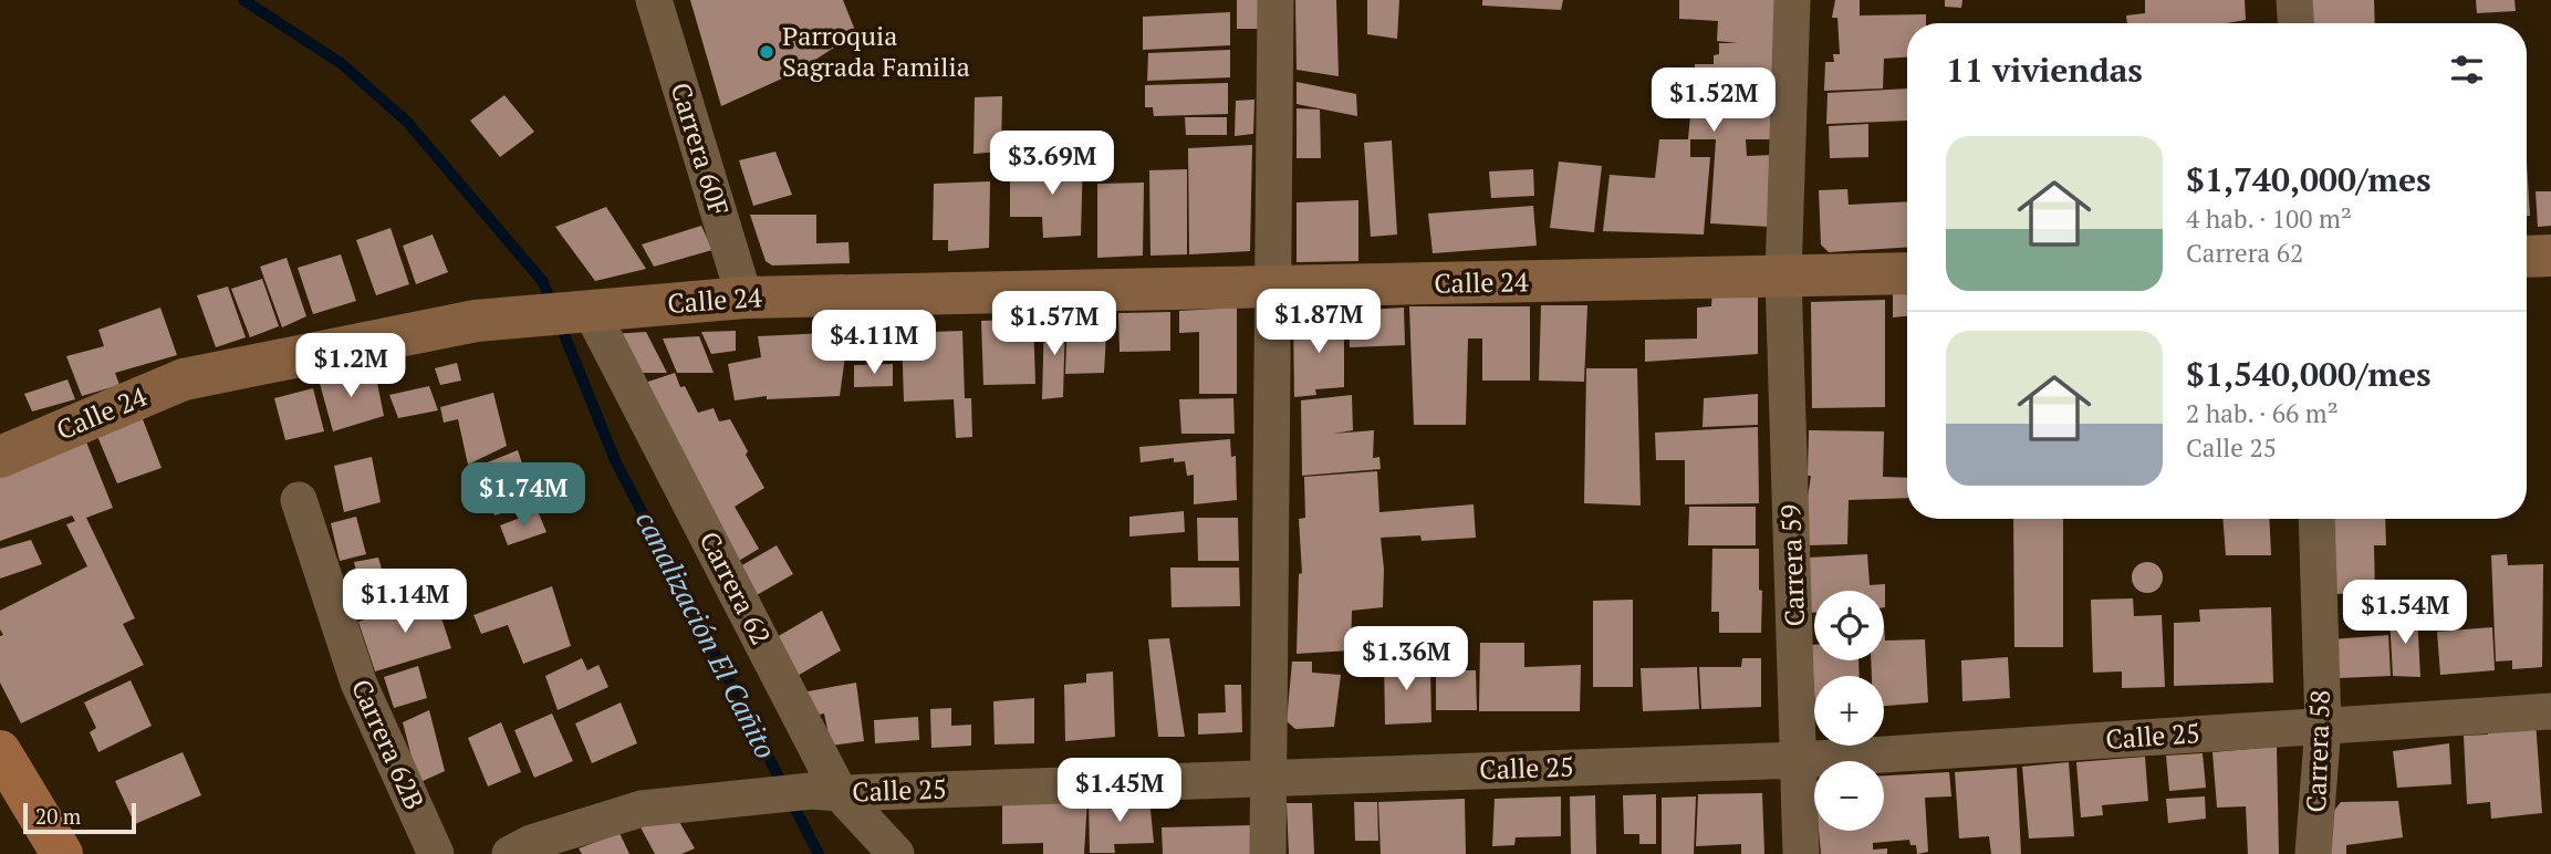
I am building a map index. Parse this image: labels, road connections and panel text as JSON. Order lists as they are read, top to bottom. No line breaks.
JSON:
{"streets":{"main road":["Calle 24"],"street":["Carrera 60F","Carrera 59","Carrera 62","Calle 25","Carrera 62B","Carrera 58"]},"crossings":[["Carrera 60F","Calle 24"],["Calle 24","Carrera 59"],["Calle 24","Carrera 62"],["Carrera 59","Calle 25"],["Carrera 62","Calle 25"],["Calle 25","Carrera 58"]],"water":["canalización El Cañito"],"places":["Parroquia Sagrada Familia"],"scale_bar":"20 m","page":{"heading":"11 viviendas","price":["$1.52M","$3.69M","$1.87M","$1.57M","$4.11M","$1.2M","$1.74M","$1.14M","$1.54M","$1.36M","$1.45M"],"list":[{"name":"$1,740,000/mes","note":"4 hab. · 100 m² · Carrera 62"},{"name":"$1,540,000/mes","note":"2 hab. · 66 m² · Calle 25"}],"map_buttons":["+","−"],"scale":"20 m"}}
